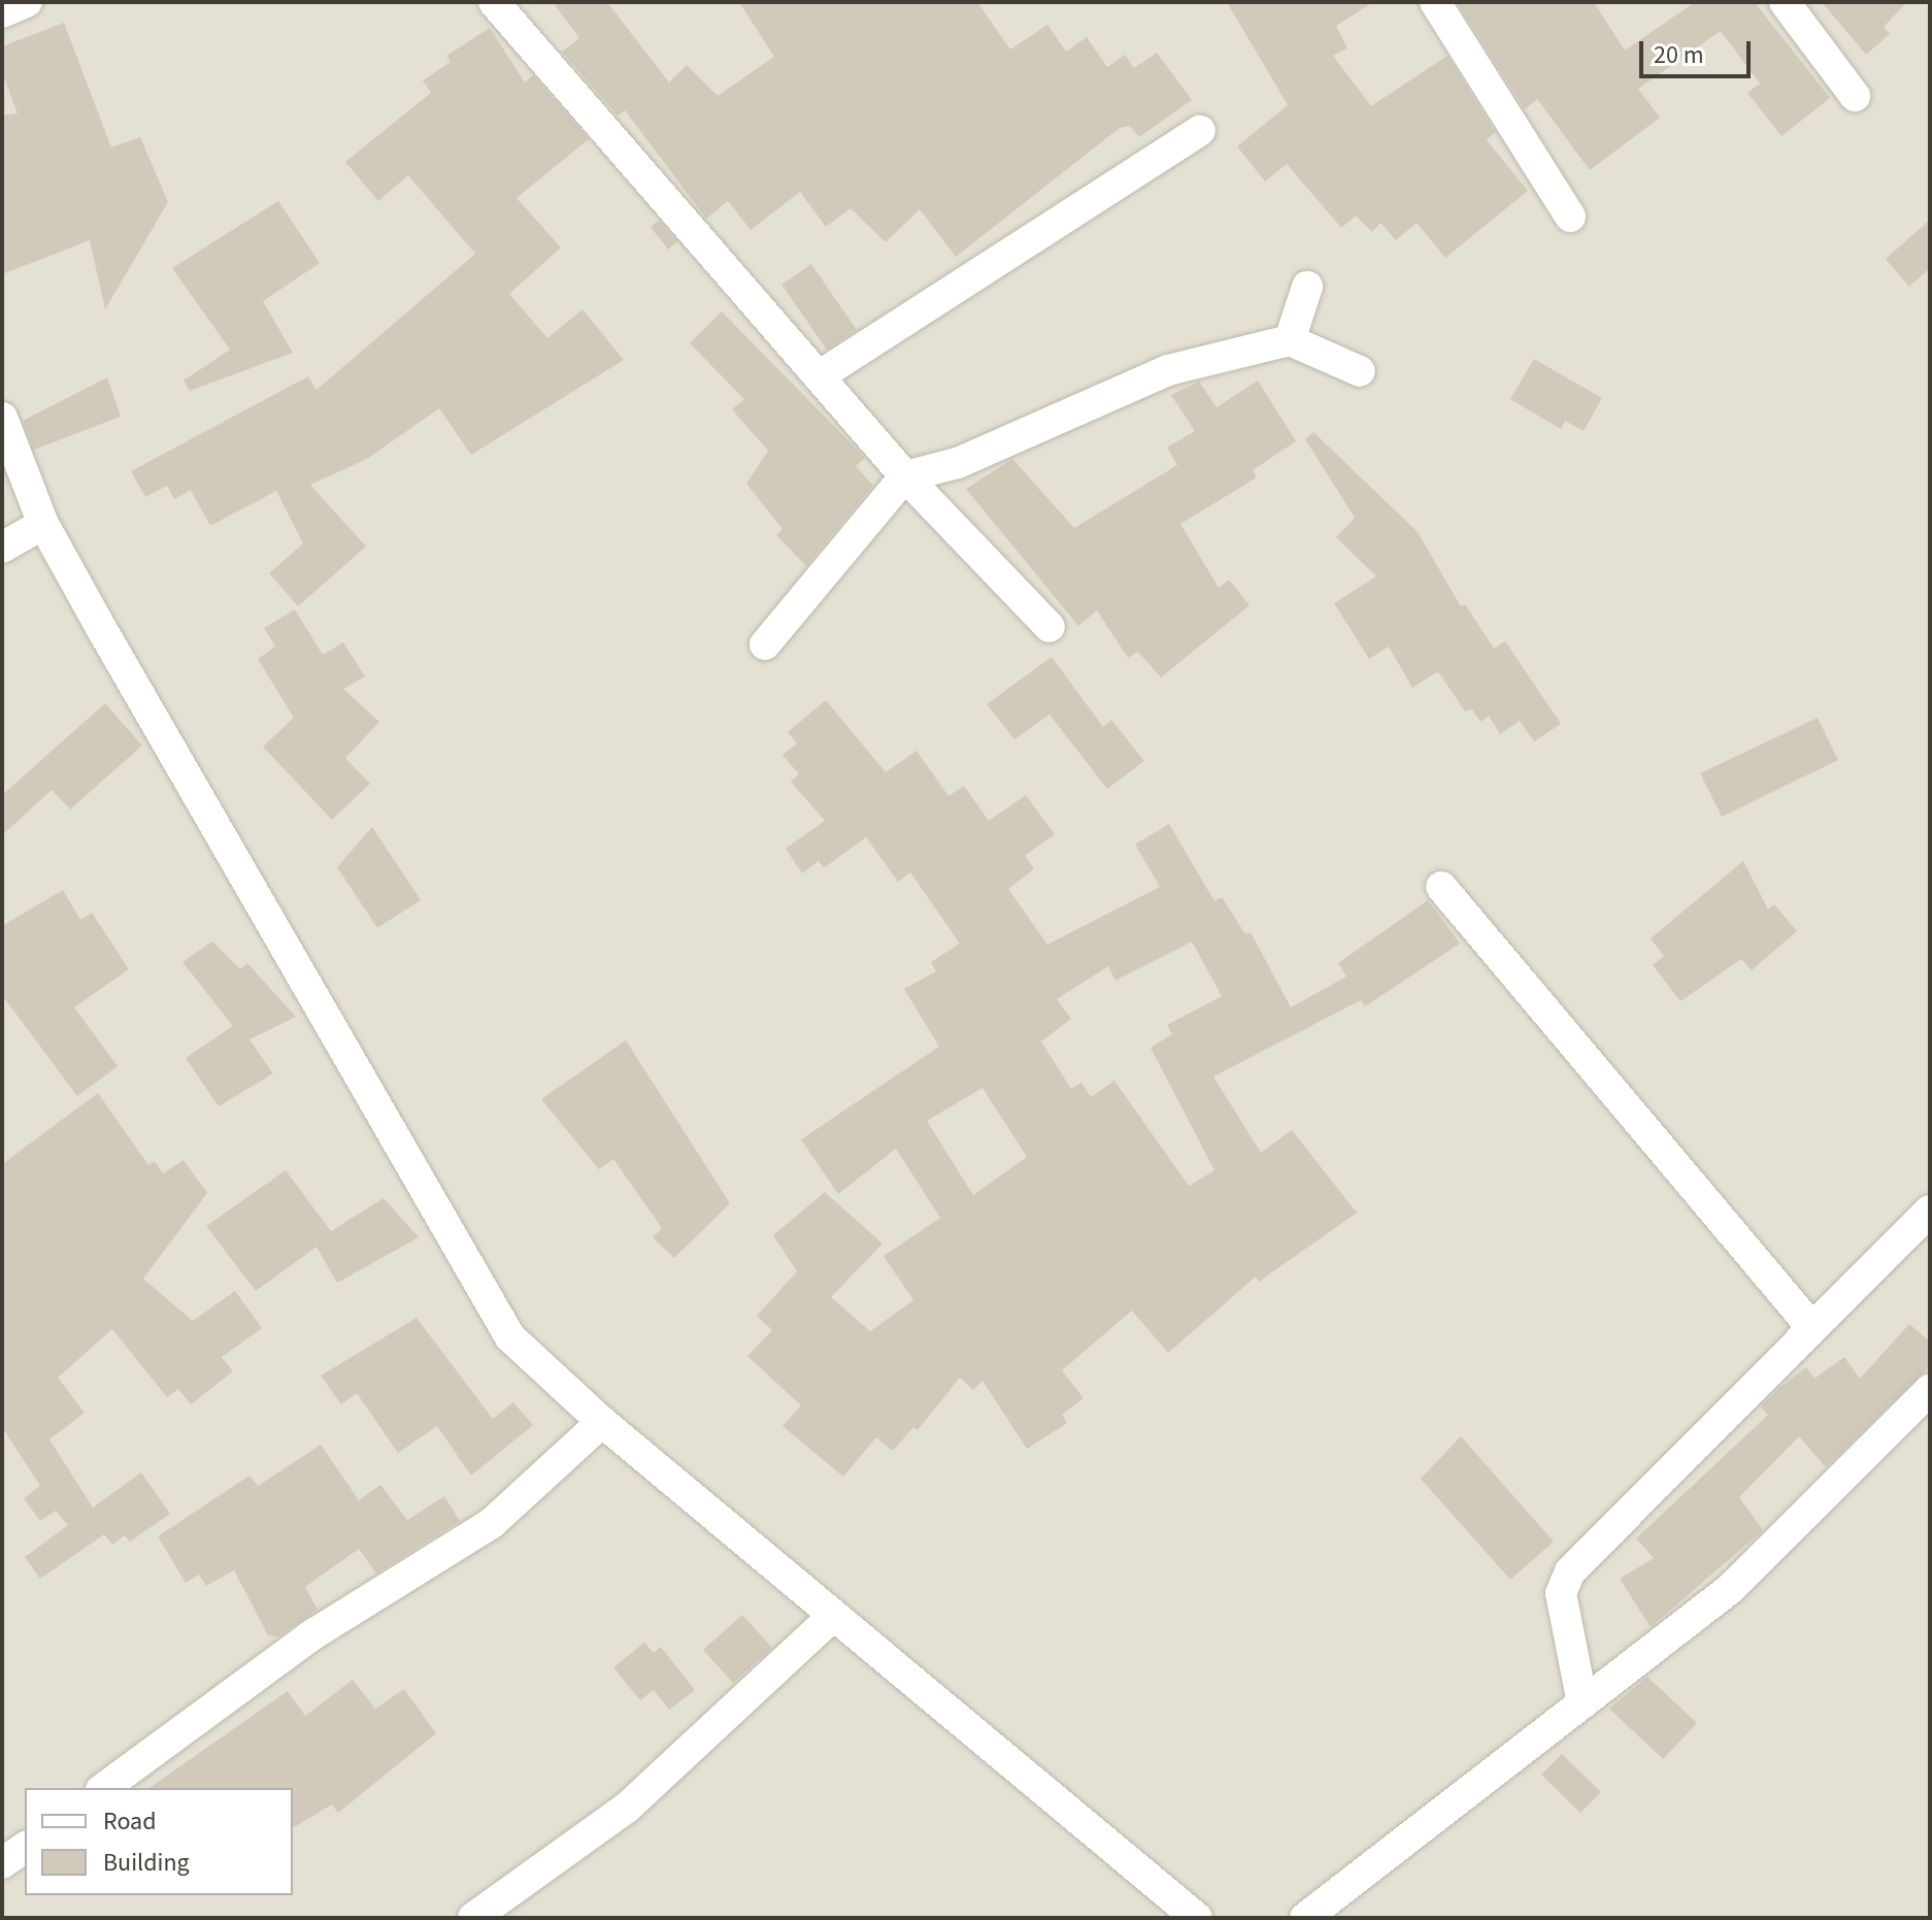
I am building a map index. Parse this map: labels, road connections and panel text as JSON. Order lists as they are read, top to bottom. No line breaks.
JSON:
{"legend":["Road","Building"],"scale_bar":"20 m"}
